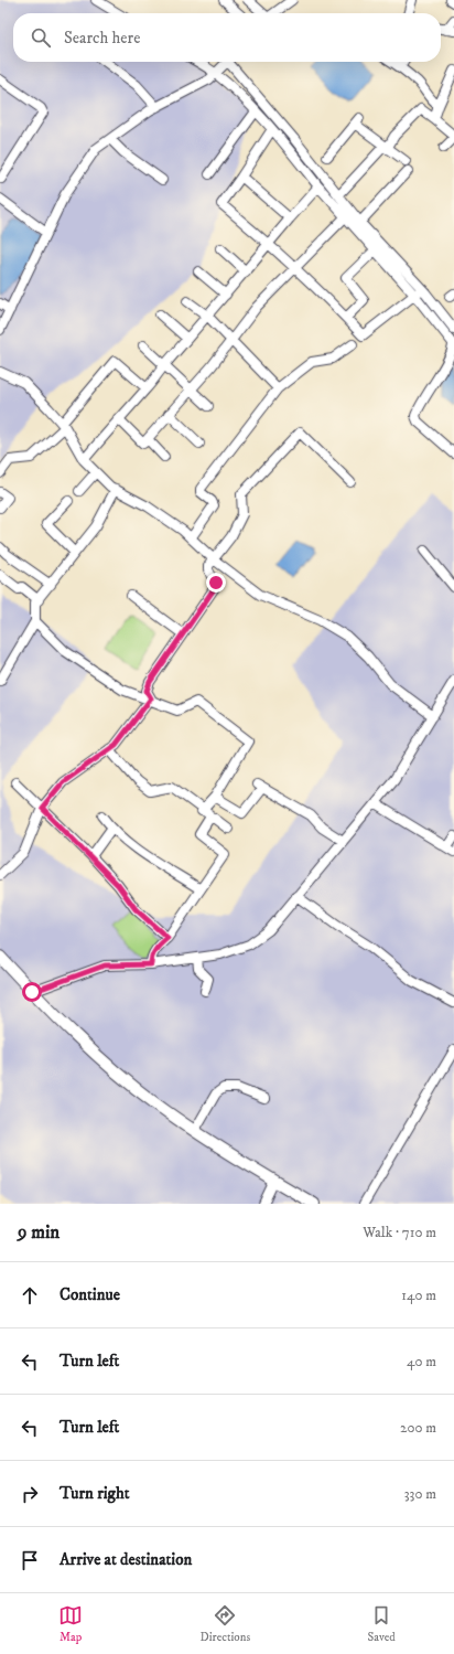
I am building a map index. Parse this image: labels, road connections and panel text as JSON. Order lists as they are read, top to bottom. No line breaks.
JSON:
{"page":{"search":"Search here","heading":["9 min","Walk · 710 m"],"list":[["Continue","140 m"],["Turn left","40 m"],["Turn left","200 m"],["Turn right","330 m"],"Arrive at destination"],"nav":["Map","Directions","Saved"]}}
